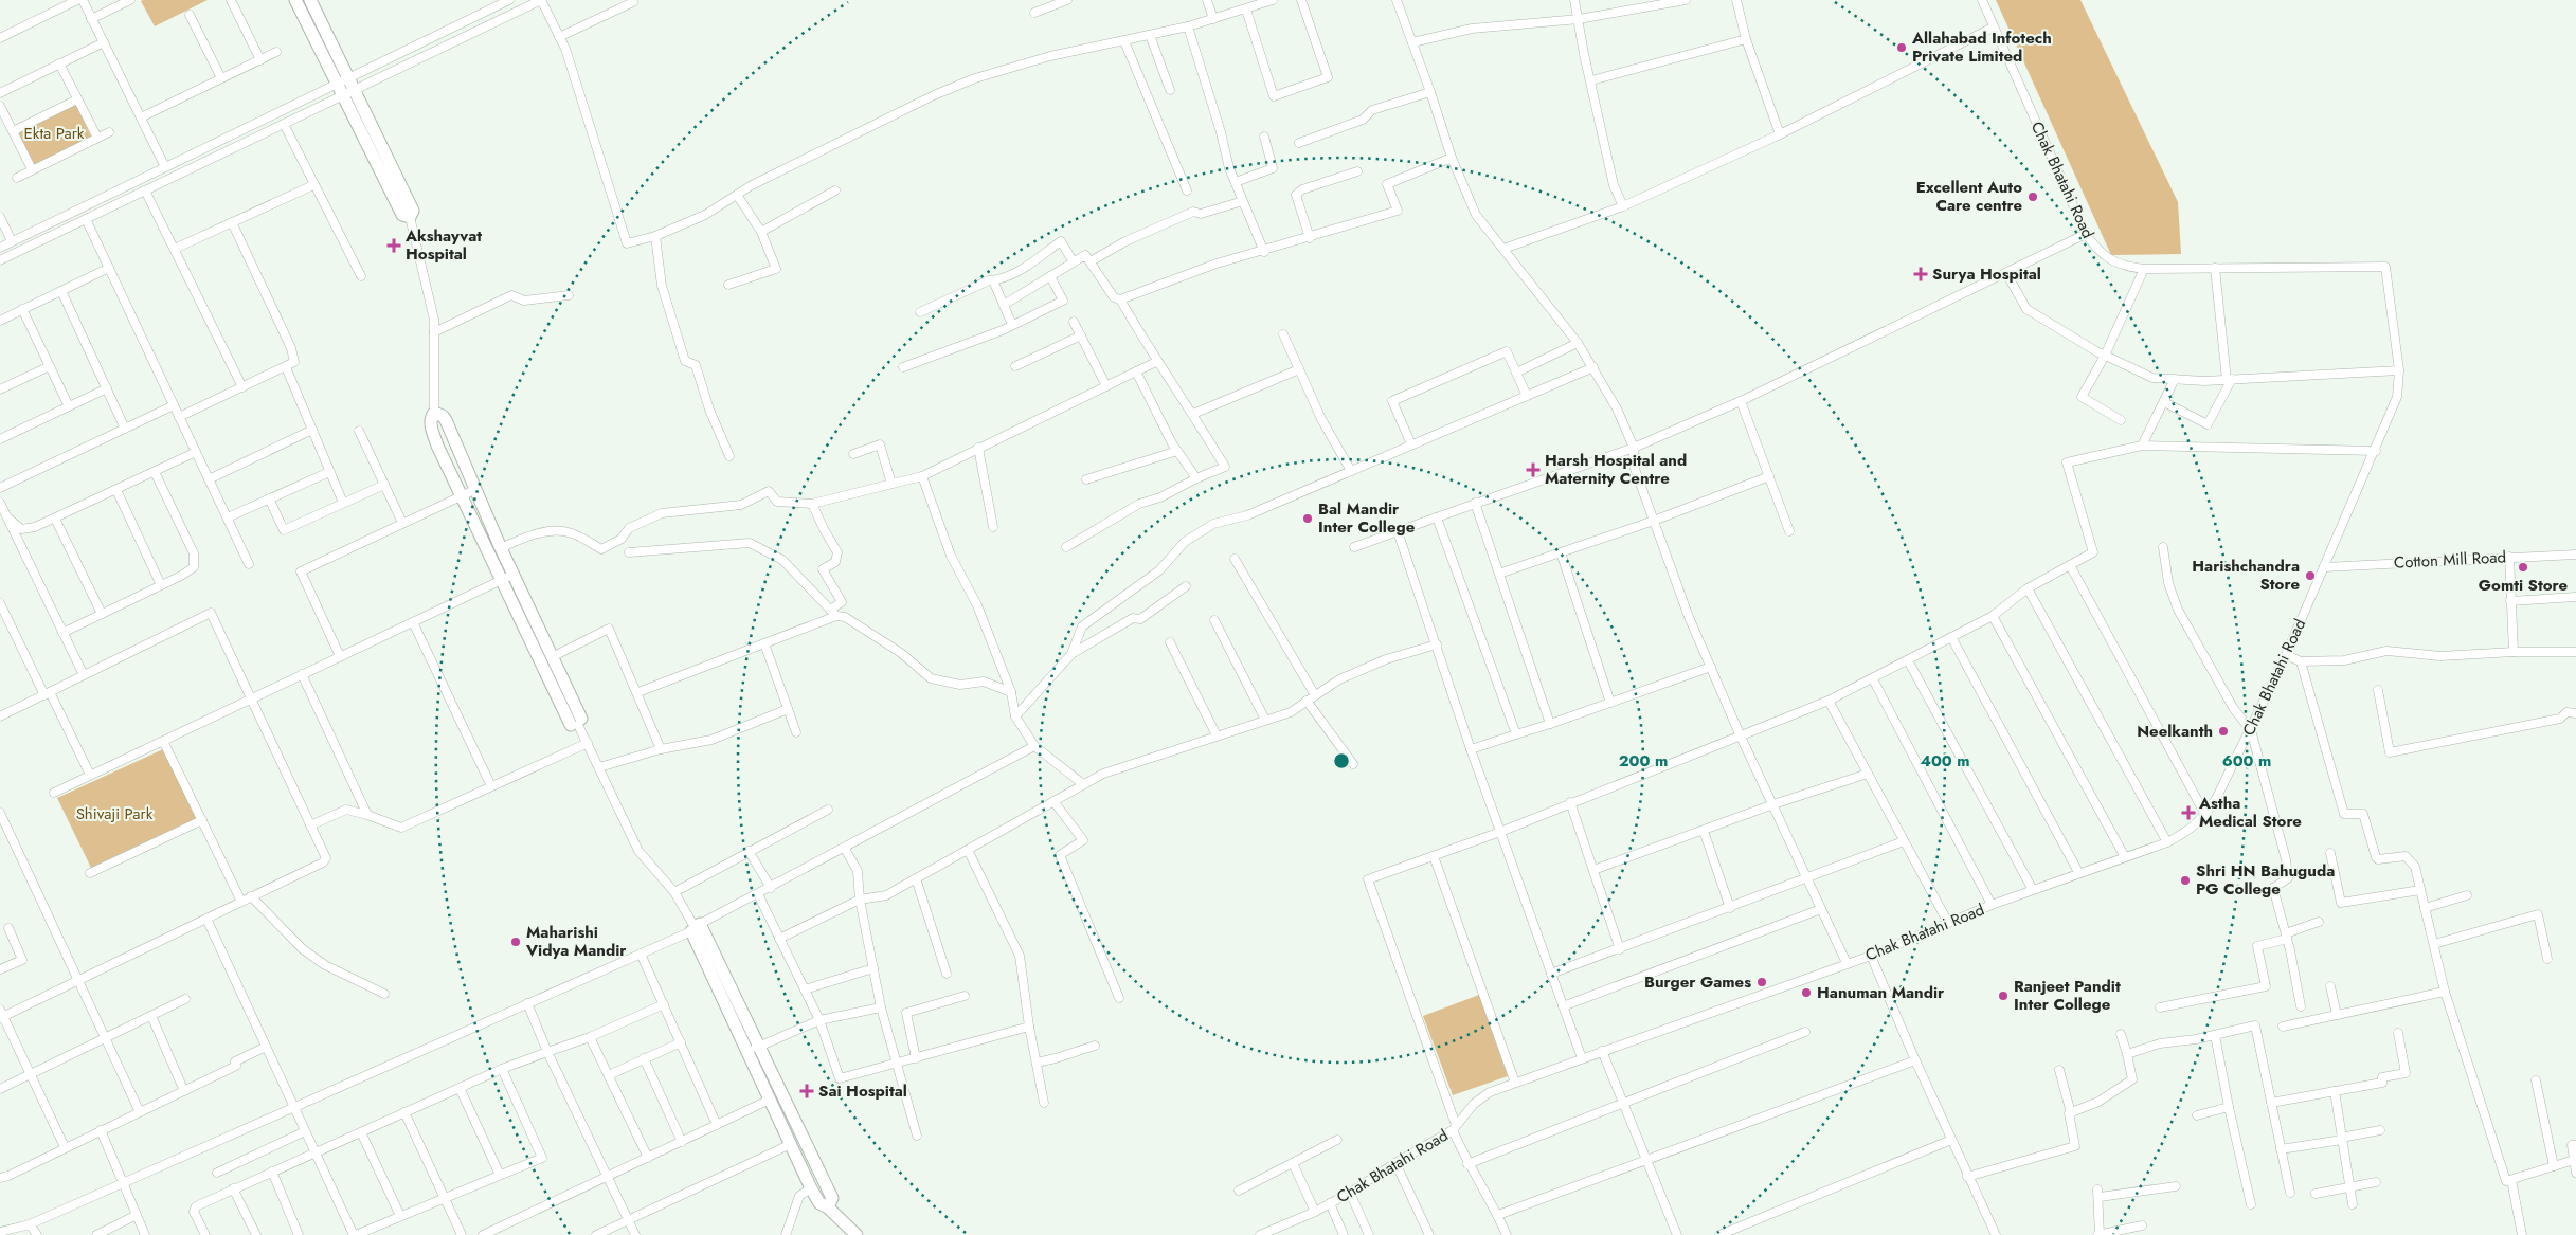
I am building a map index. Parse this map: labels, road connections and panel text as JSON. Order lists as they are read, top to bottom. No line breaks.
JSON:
{"streets":{"street":["Chak Bhatahi Road","Cotton Mill Road"]},"crossings":[["Chak Bhatahi Road","Cotton Mill Road"]],"parks":["Ekta Park","Shivaji Park"],"places":{"other":["Allahabad Infotech Private Limited","Excellent Auto Care centre","Bal Mandir Inter College","Gomti Store","Harishchandra Store","Neelkanth","Shri HN Bahuguda PG College","Maharishi Vidya Mandir","Burger Games","Hanuman Mandir","Ranjeet Pandit Inter College"],"health":["Akshayvat Hospital","Surya Hospital","Harsh Hospital and Maternity Centre","Astha Medical Store","Sai Hospital"]},"rings":["200 m","400 m","600 m"]}
